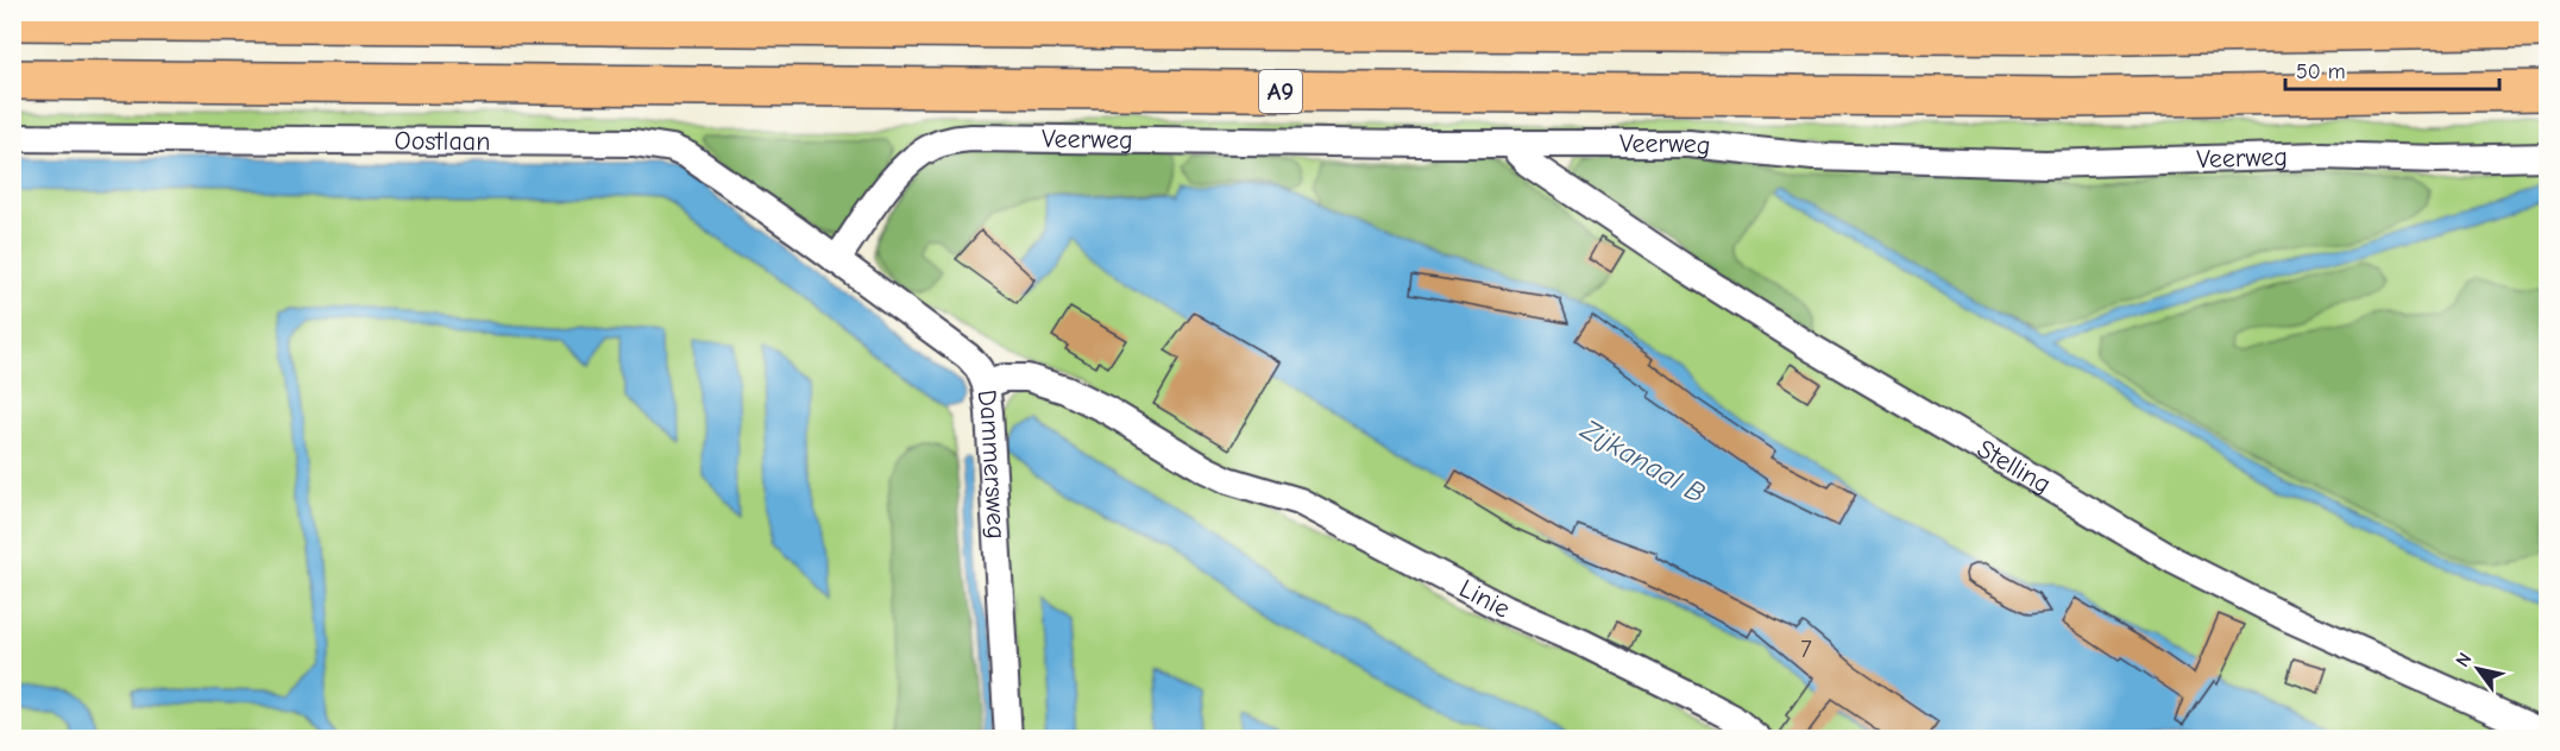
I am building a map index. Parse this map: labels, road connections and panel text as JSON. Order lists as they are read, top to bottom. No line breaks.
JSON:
{"streets":{"highway":["A9"],"street":["Veerweg","Oostlaan","Dammersweg","Stelling","Linie"]},"crossings":[["Veerweg","Oostlaan"],["Veerweg","Dammersweg"],["Veerweg","Stelling"],["Oostlaan","Dammersweg"],["Dammersweg","Linie"]],"water":["Zijkanaal B"],"house_numbers":["7"],"scale_bar":"50 m","north":"top left"}
